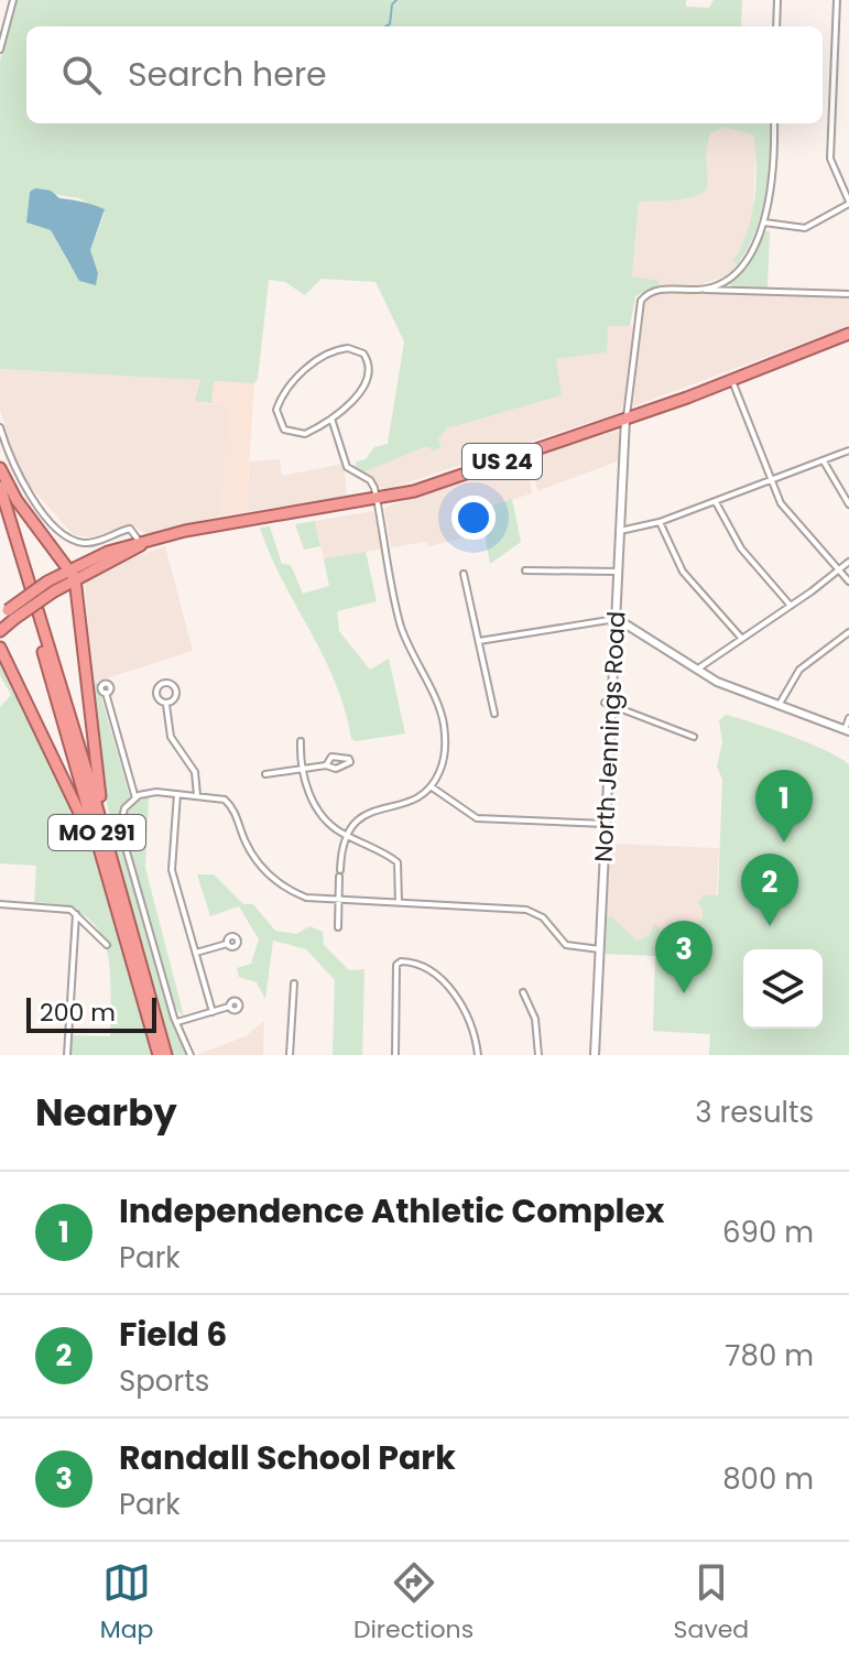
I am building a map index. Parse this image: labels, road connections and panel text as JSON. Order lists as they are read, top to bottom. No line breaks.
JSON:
{"streets":{"highway":["US 24","MO 291"],"street":["North Jennings Road"]},"crossings":[["US 24","North Jennings Road"]],"scale_bar":"200 m","page":{"search":"Search here","pins":["1","2","3"],"scale":"200 m","heading":["Nearby","3 results"],"list":[{"mark":"1","name":"Independence Athletic Complex","note":"Park","value":"690 m"},{"mark":"2","name":"Field 6","note":"Sports","value":"780 m"},{"mark":"3","name":"Randall School Park","note":"Park","value":"800 m"}],"nav":["Map","Directions","Saved"]}}
